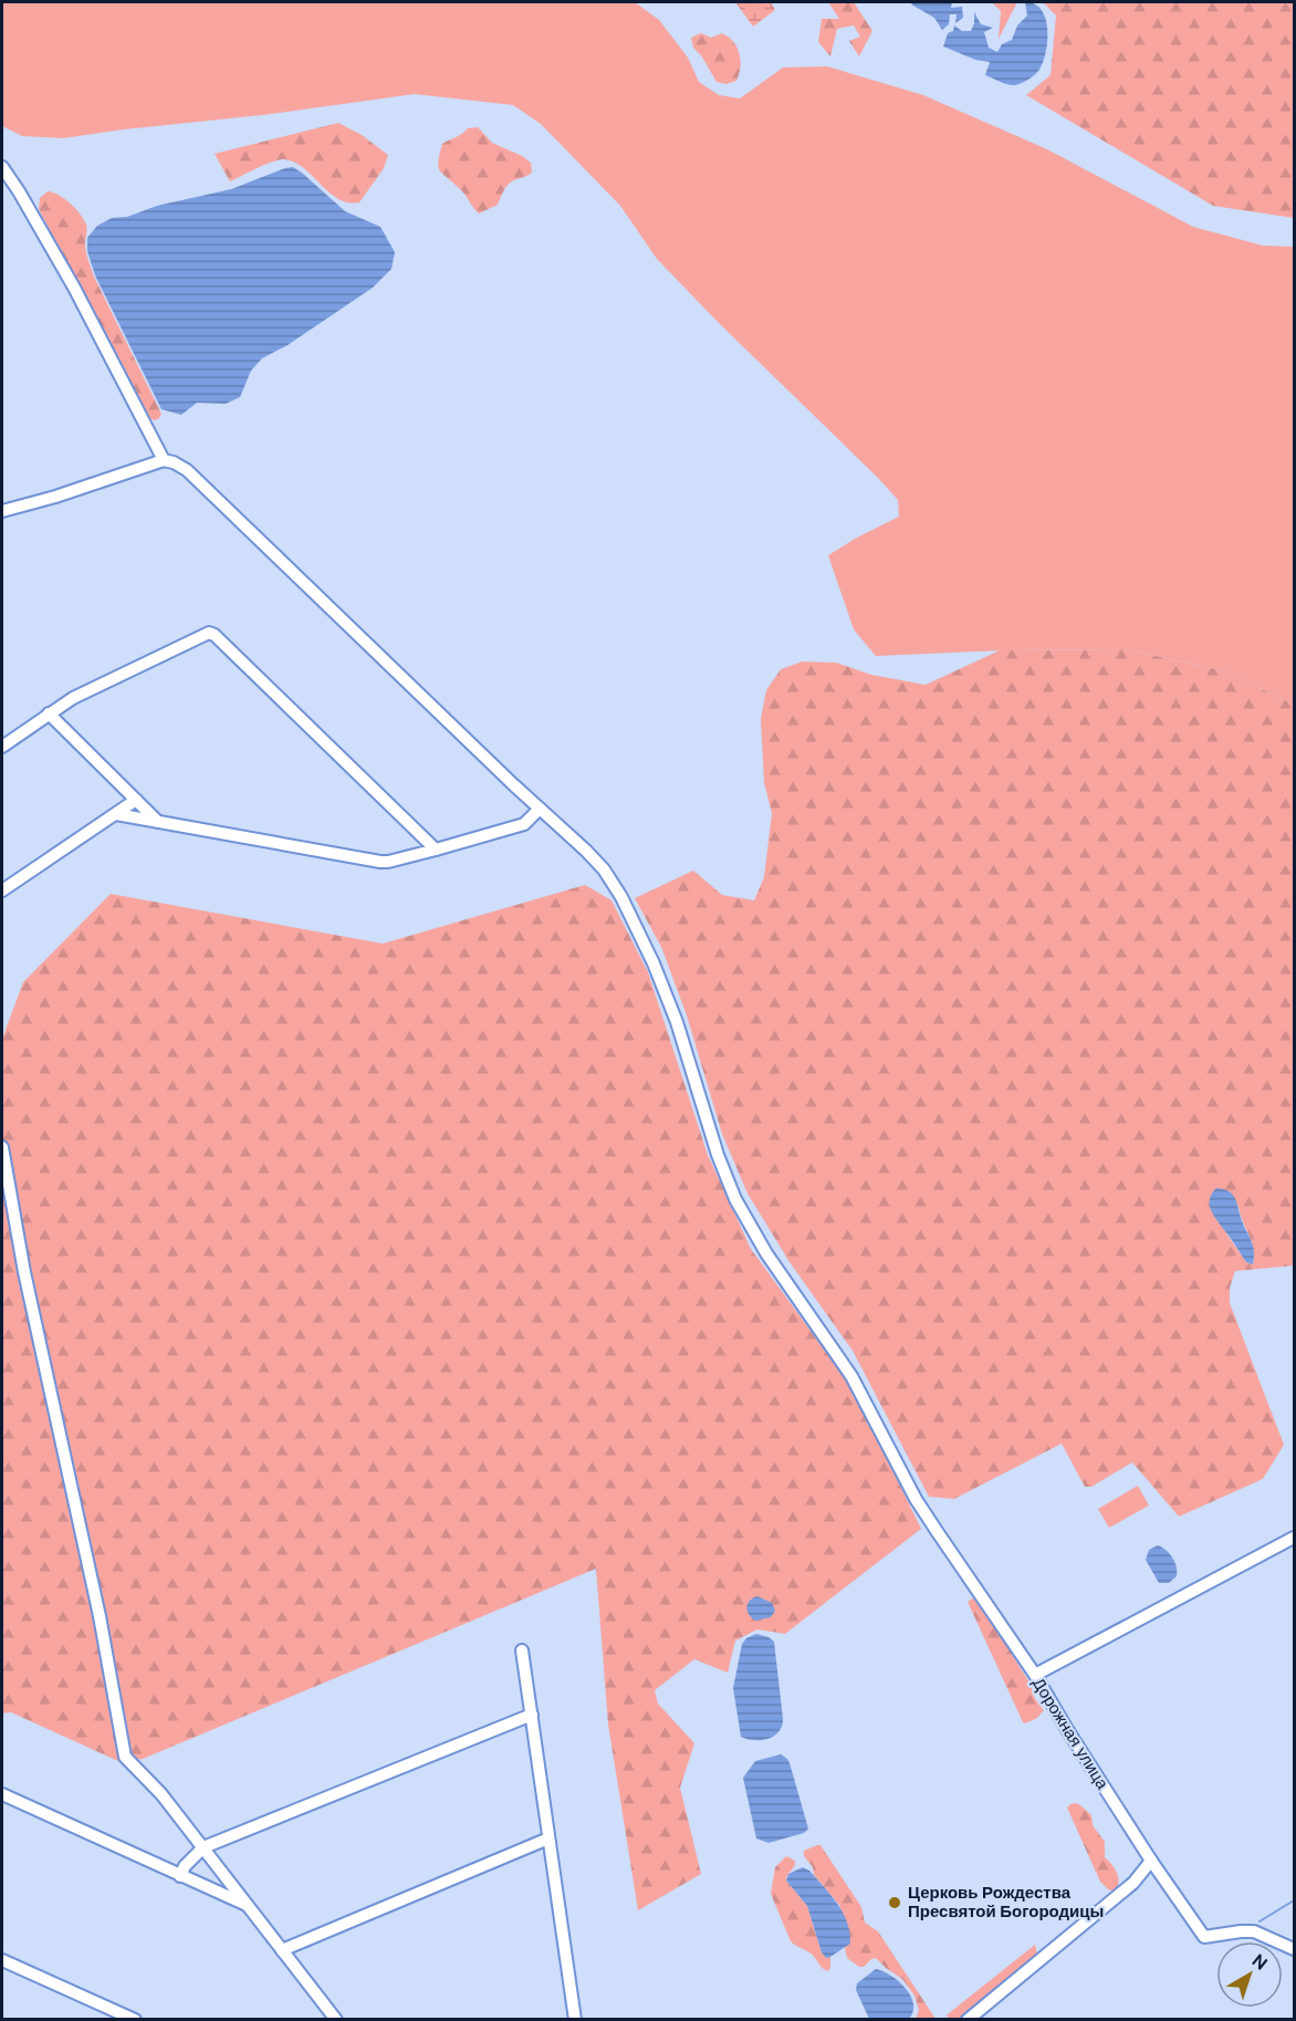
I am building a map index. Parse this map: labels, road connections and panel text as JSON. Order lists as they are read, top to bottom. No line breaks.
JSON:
{"streets":{"street":["Дорожная улица"]},"places":["Церковь Рождества Пресвятой Богородицы"],"north":"top right"}
